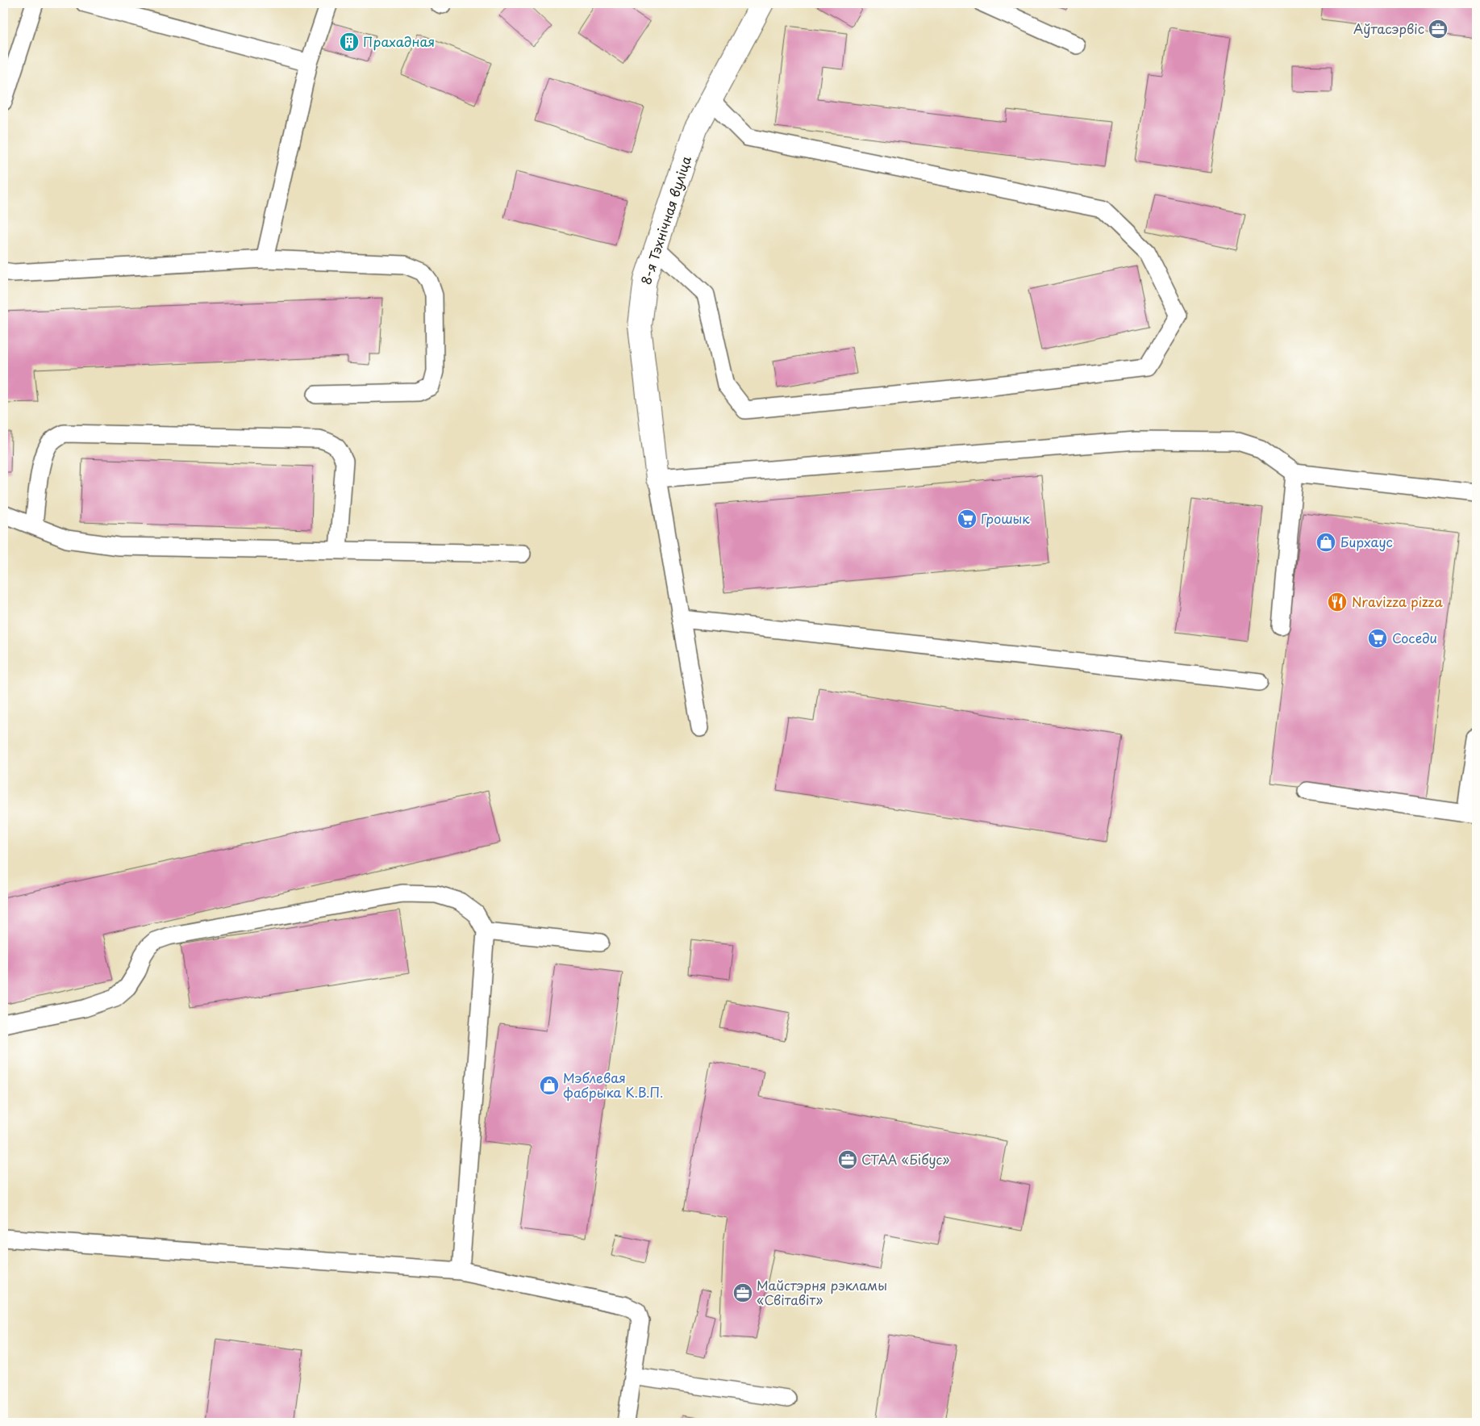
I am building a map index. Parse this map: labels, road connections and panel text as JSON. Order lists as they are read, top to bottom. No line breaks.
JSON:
{"streets":{"street":["8-я Тэхнічная вуліца"]},"places":{"office":["Аўтасэрвіс","СТАА «Бібус»","Майстэрня рэкламы «Світавіт»"],"building":["Прахадная"],"supermarket":["Грошык","Соседи"],"shop":["Бирхаус","Мэблевая фабрыка К.В.П."],"restaurant":["Nravizza pizza"]}}
